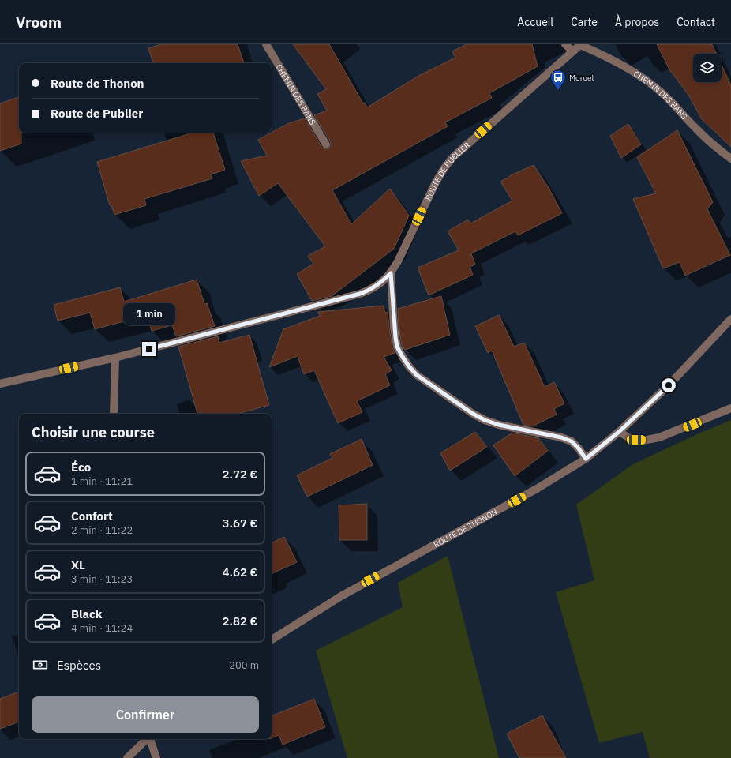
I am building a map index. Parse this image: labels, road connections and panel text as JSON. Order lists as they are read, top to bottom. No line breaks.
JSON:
{"streets":{"street":["CHEMIN DES BANS","ROUTE DE PUBLIER","ROUTE DE THONON"]},"crossings":[["CHEMIN DES BANS","ROUTE DE PUBLIER"]],"places":{"bus stop":["Moruel"]},"page":{"header":"Vroom","nav":["Accueil","Carte","À propos","Contact"],"banner":["Route de Thonon","Route de Publier"],"bubble":"1 min","heading":"Choisir une course","list":[{"name":"Éco","note":"1 min · 11:21","value":"2.72 €"},{"name":"Confort","note":"2 min · 11:22","value":"3.67 €"},{"name":"XL","note":"3 min · 11:23","value":"4.62 €"},{"name":"Black","note":"4 min · 11:24","value":"2.82 €"}],"pay":["Espèces","200 m"],"buttons":"Confirmer"}}
